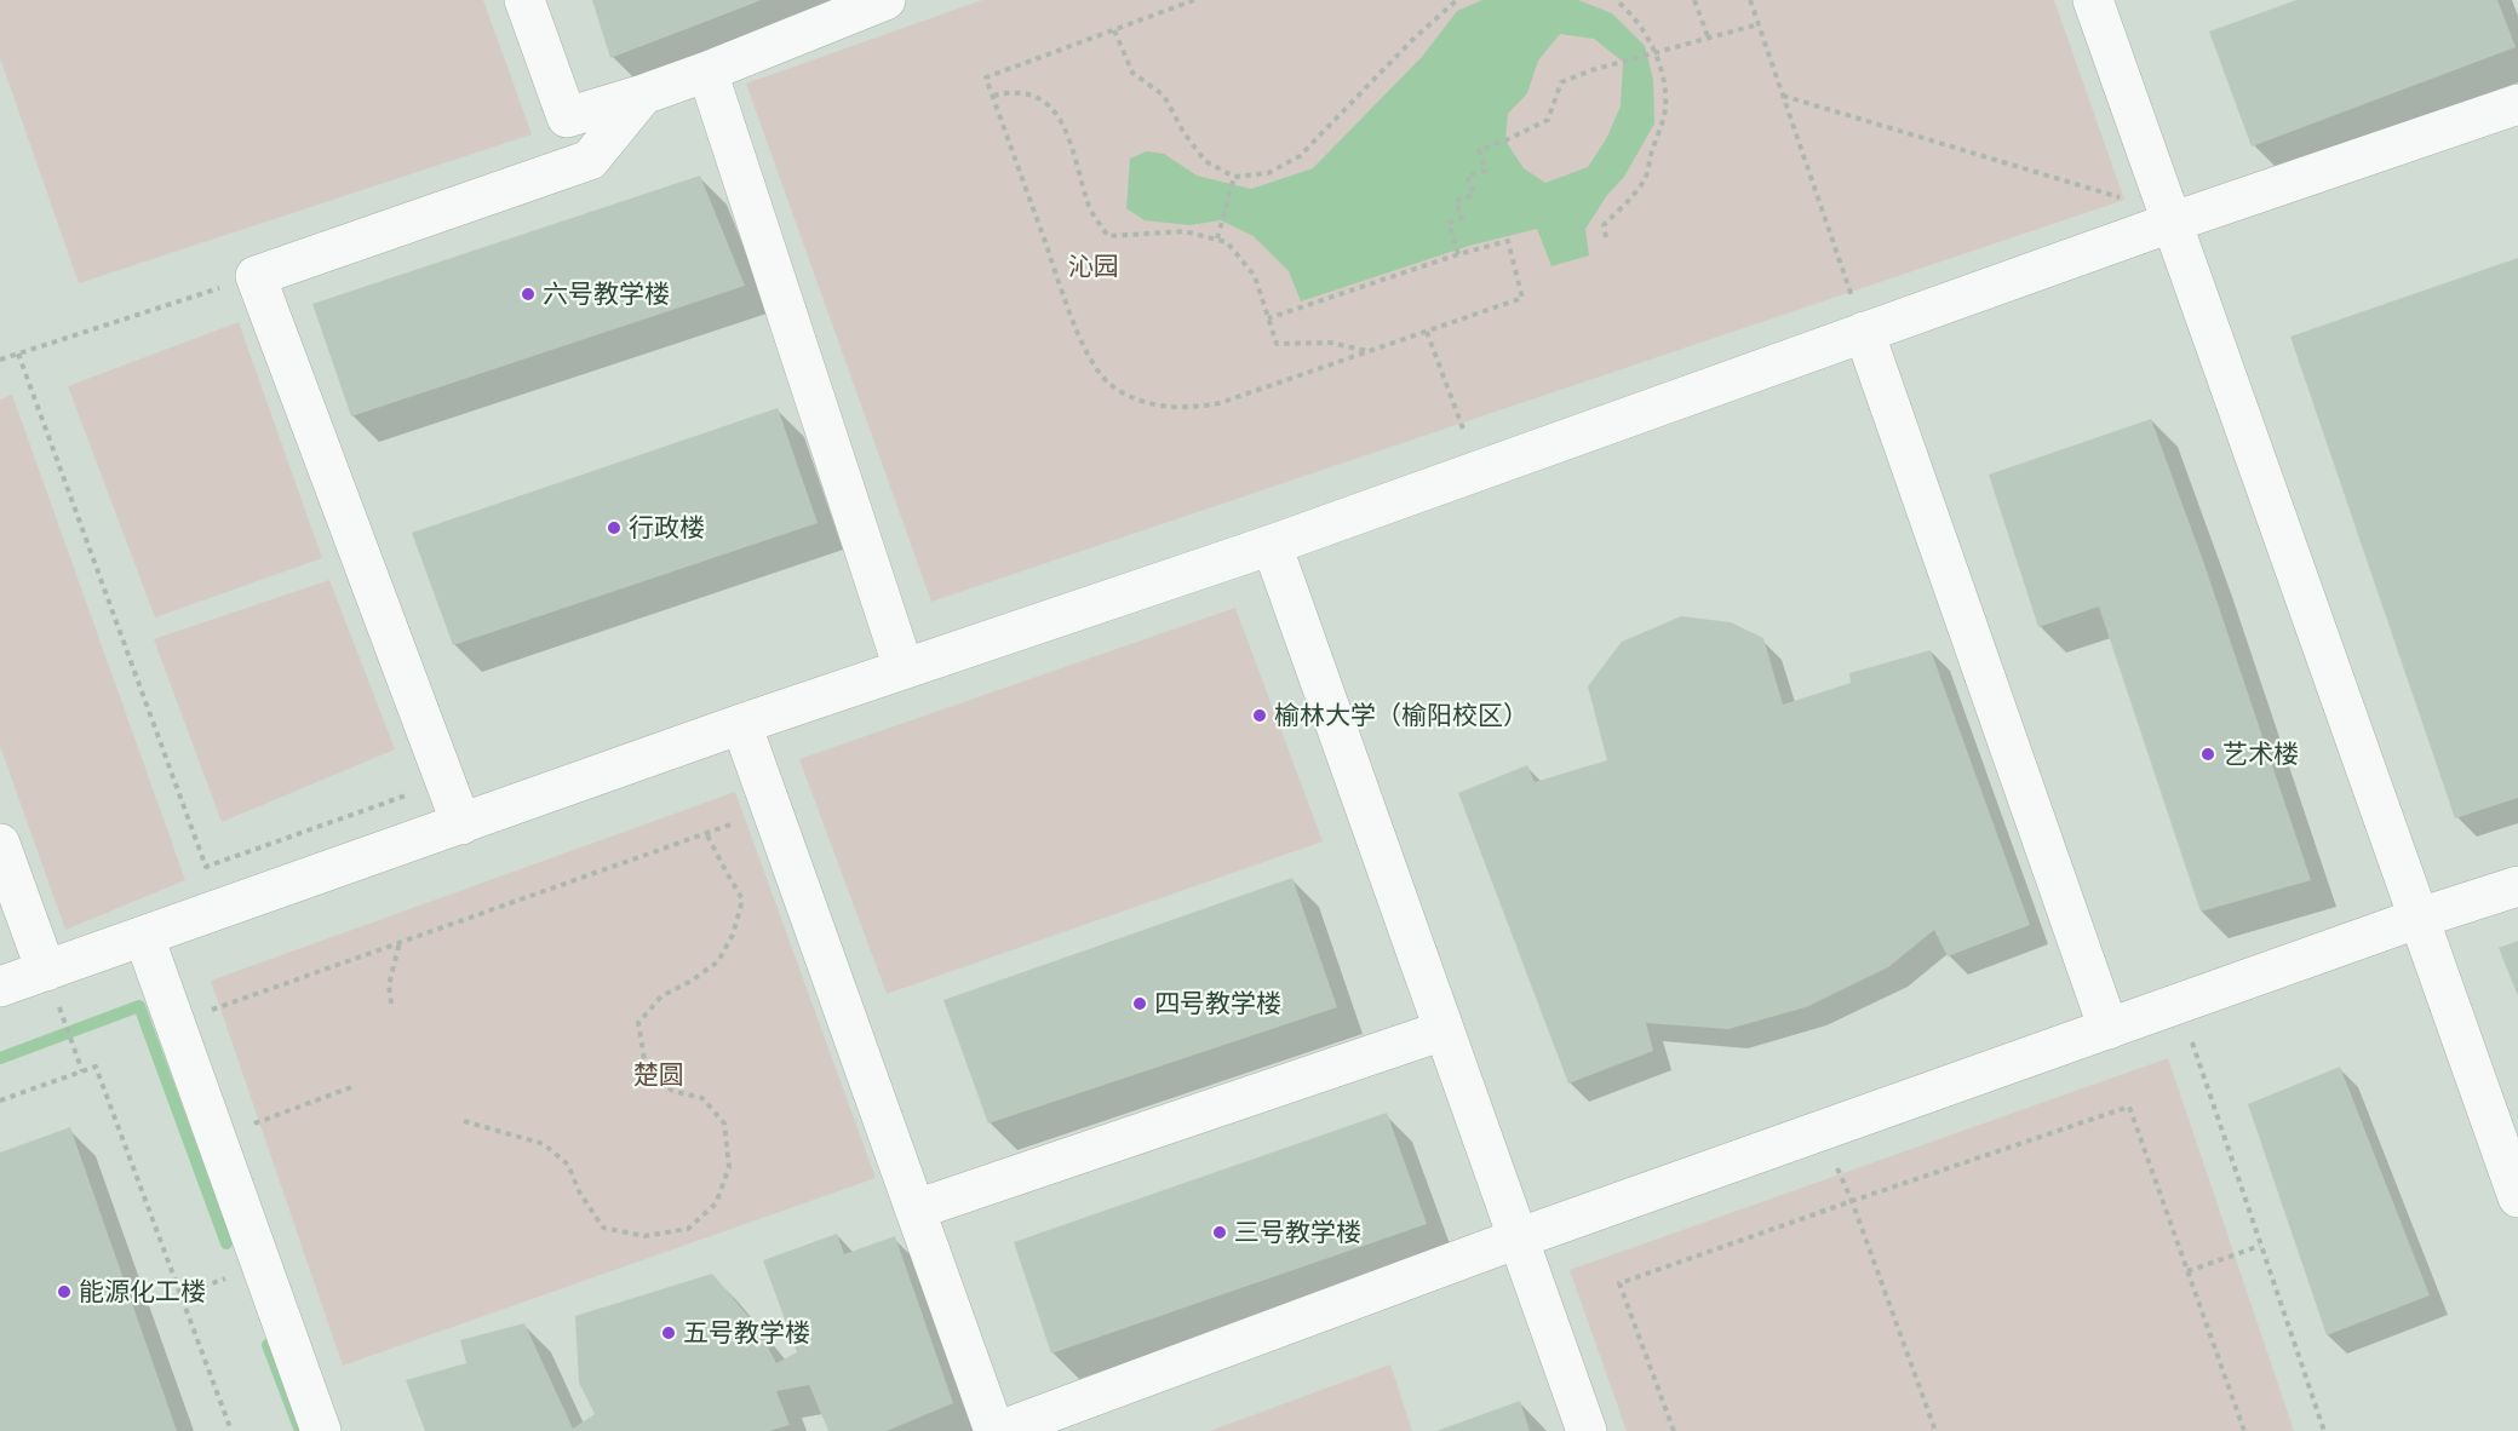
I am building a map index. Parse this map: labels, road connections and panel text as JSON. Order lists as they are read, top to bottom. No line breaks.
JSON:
{"parks":["沁园","楚圆"],"places":["六号教学楼","行政楼","榆林大学（榆阳校区）","艺术楼","四号教学楼","三号教学楼","能源化工楼","五号教学楼"]}
